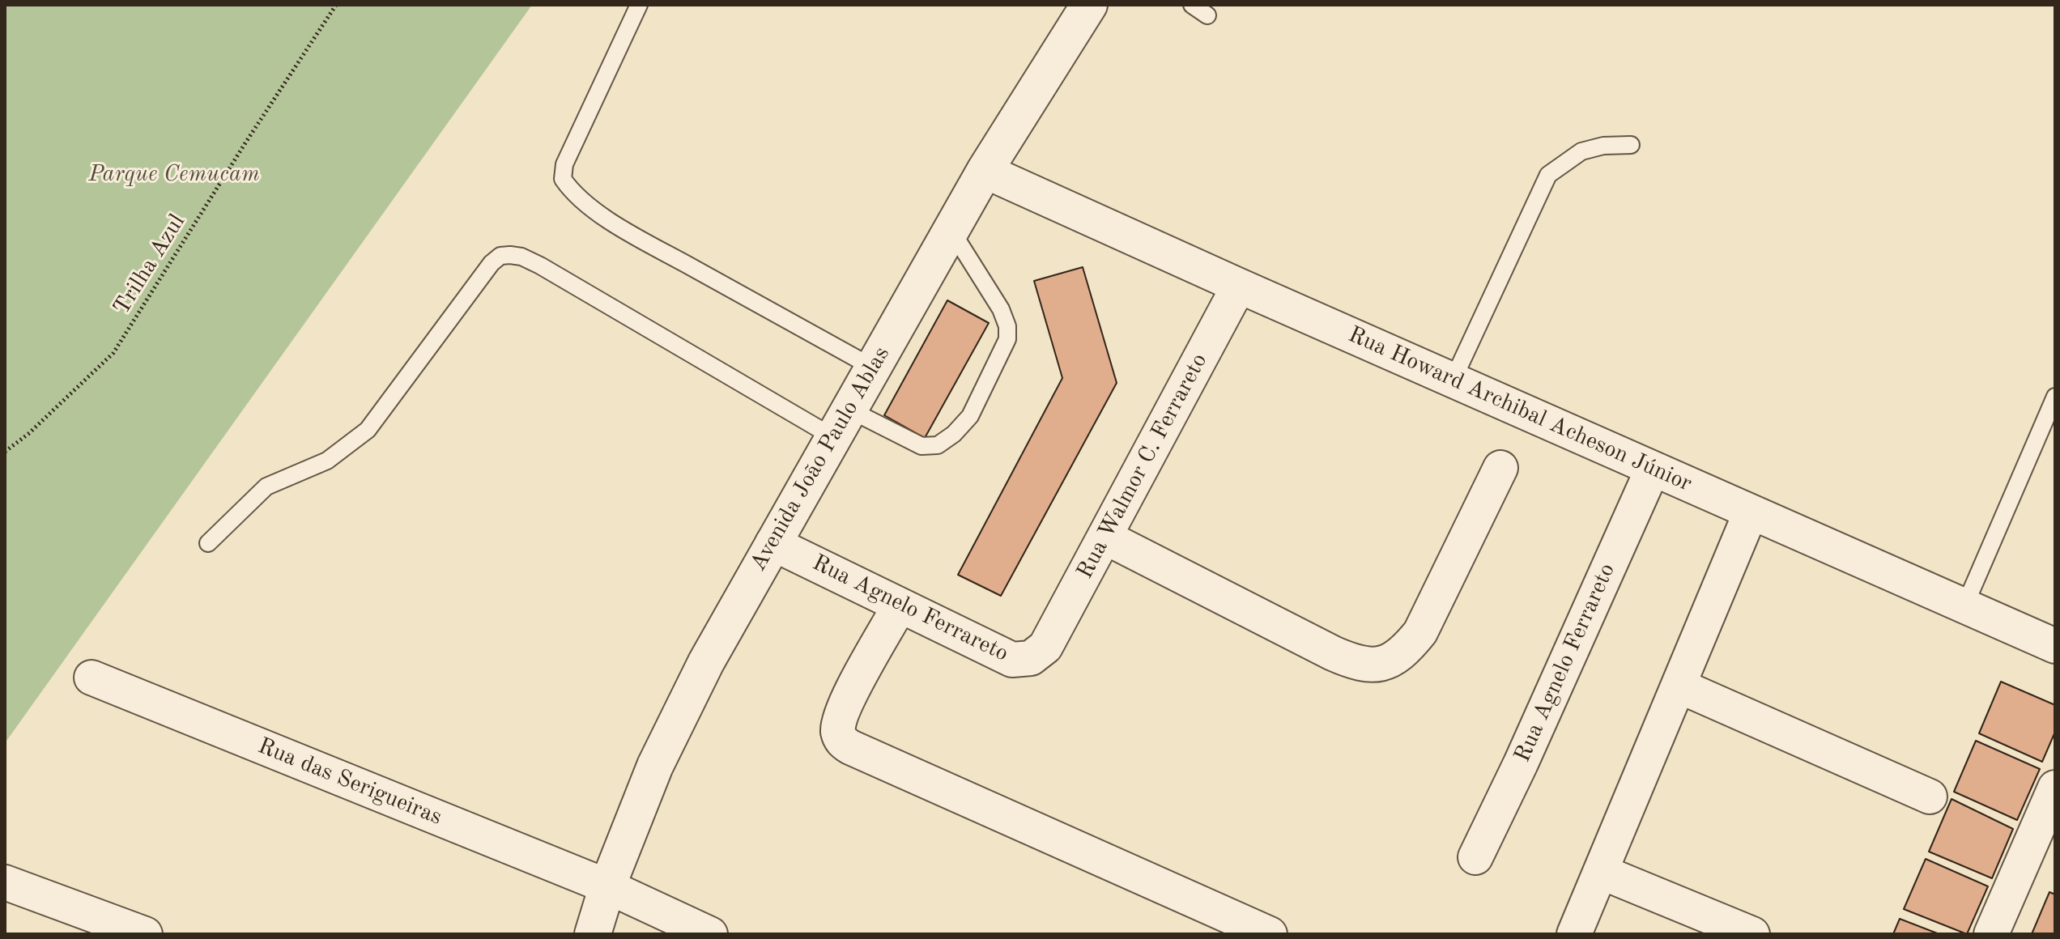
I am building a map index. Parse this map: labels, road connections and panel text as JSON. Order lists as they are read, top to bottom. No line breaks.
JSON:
{"streets":{"street":["Rua Howard Archibal Acheson Júnior","Avenida João Paulo Ablas","Rua Walmor C. Ferrareto","Rua Agnelo Ferrareto","Rua das Serigueiras"],"path":["Trilha Azul"]},"crossings":[["Rua Howard Archibal Acheson Júnior","Avenida João Paulo Ablas"],["Rua Howard Archibal Acheson Júnior","Rua Walmor C. Ferrareto"],["Rua Howard Archibal Acheson Júnior","Rua Agnelo Ferrareto"],["Avenida João Paulo Ablas","Rua Agnelo Ferrareto"],["Avenida João Paulo Ablas","Rua das Serigueiras"],["Rua Walmor C. Ferrareto","Rua Agnelo Ferrareto"]],"parks":["Parque Cemucam"]}
